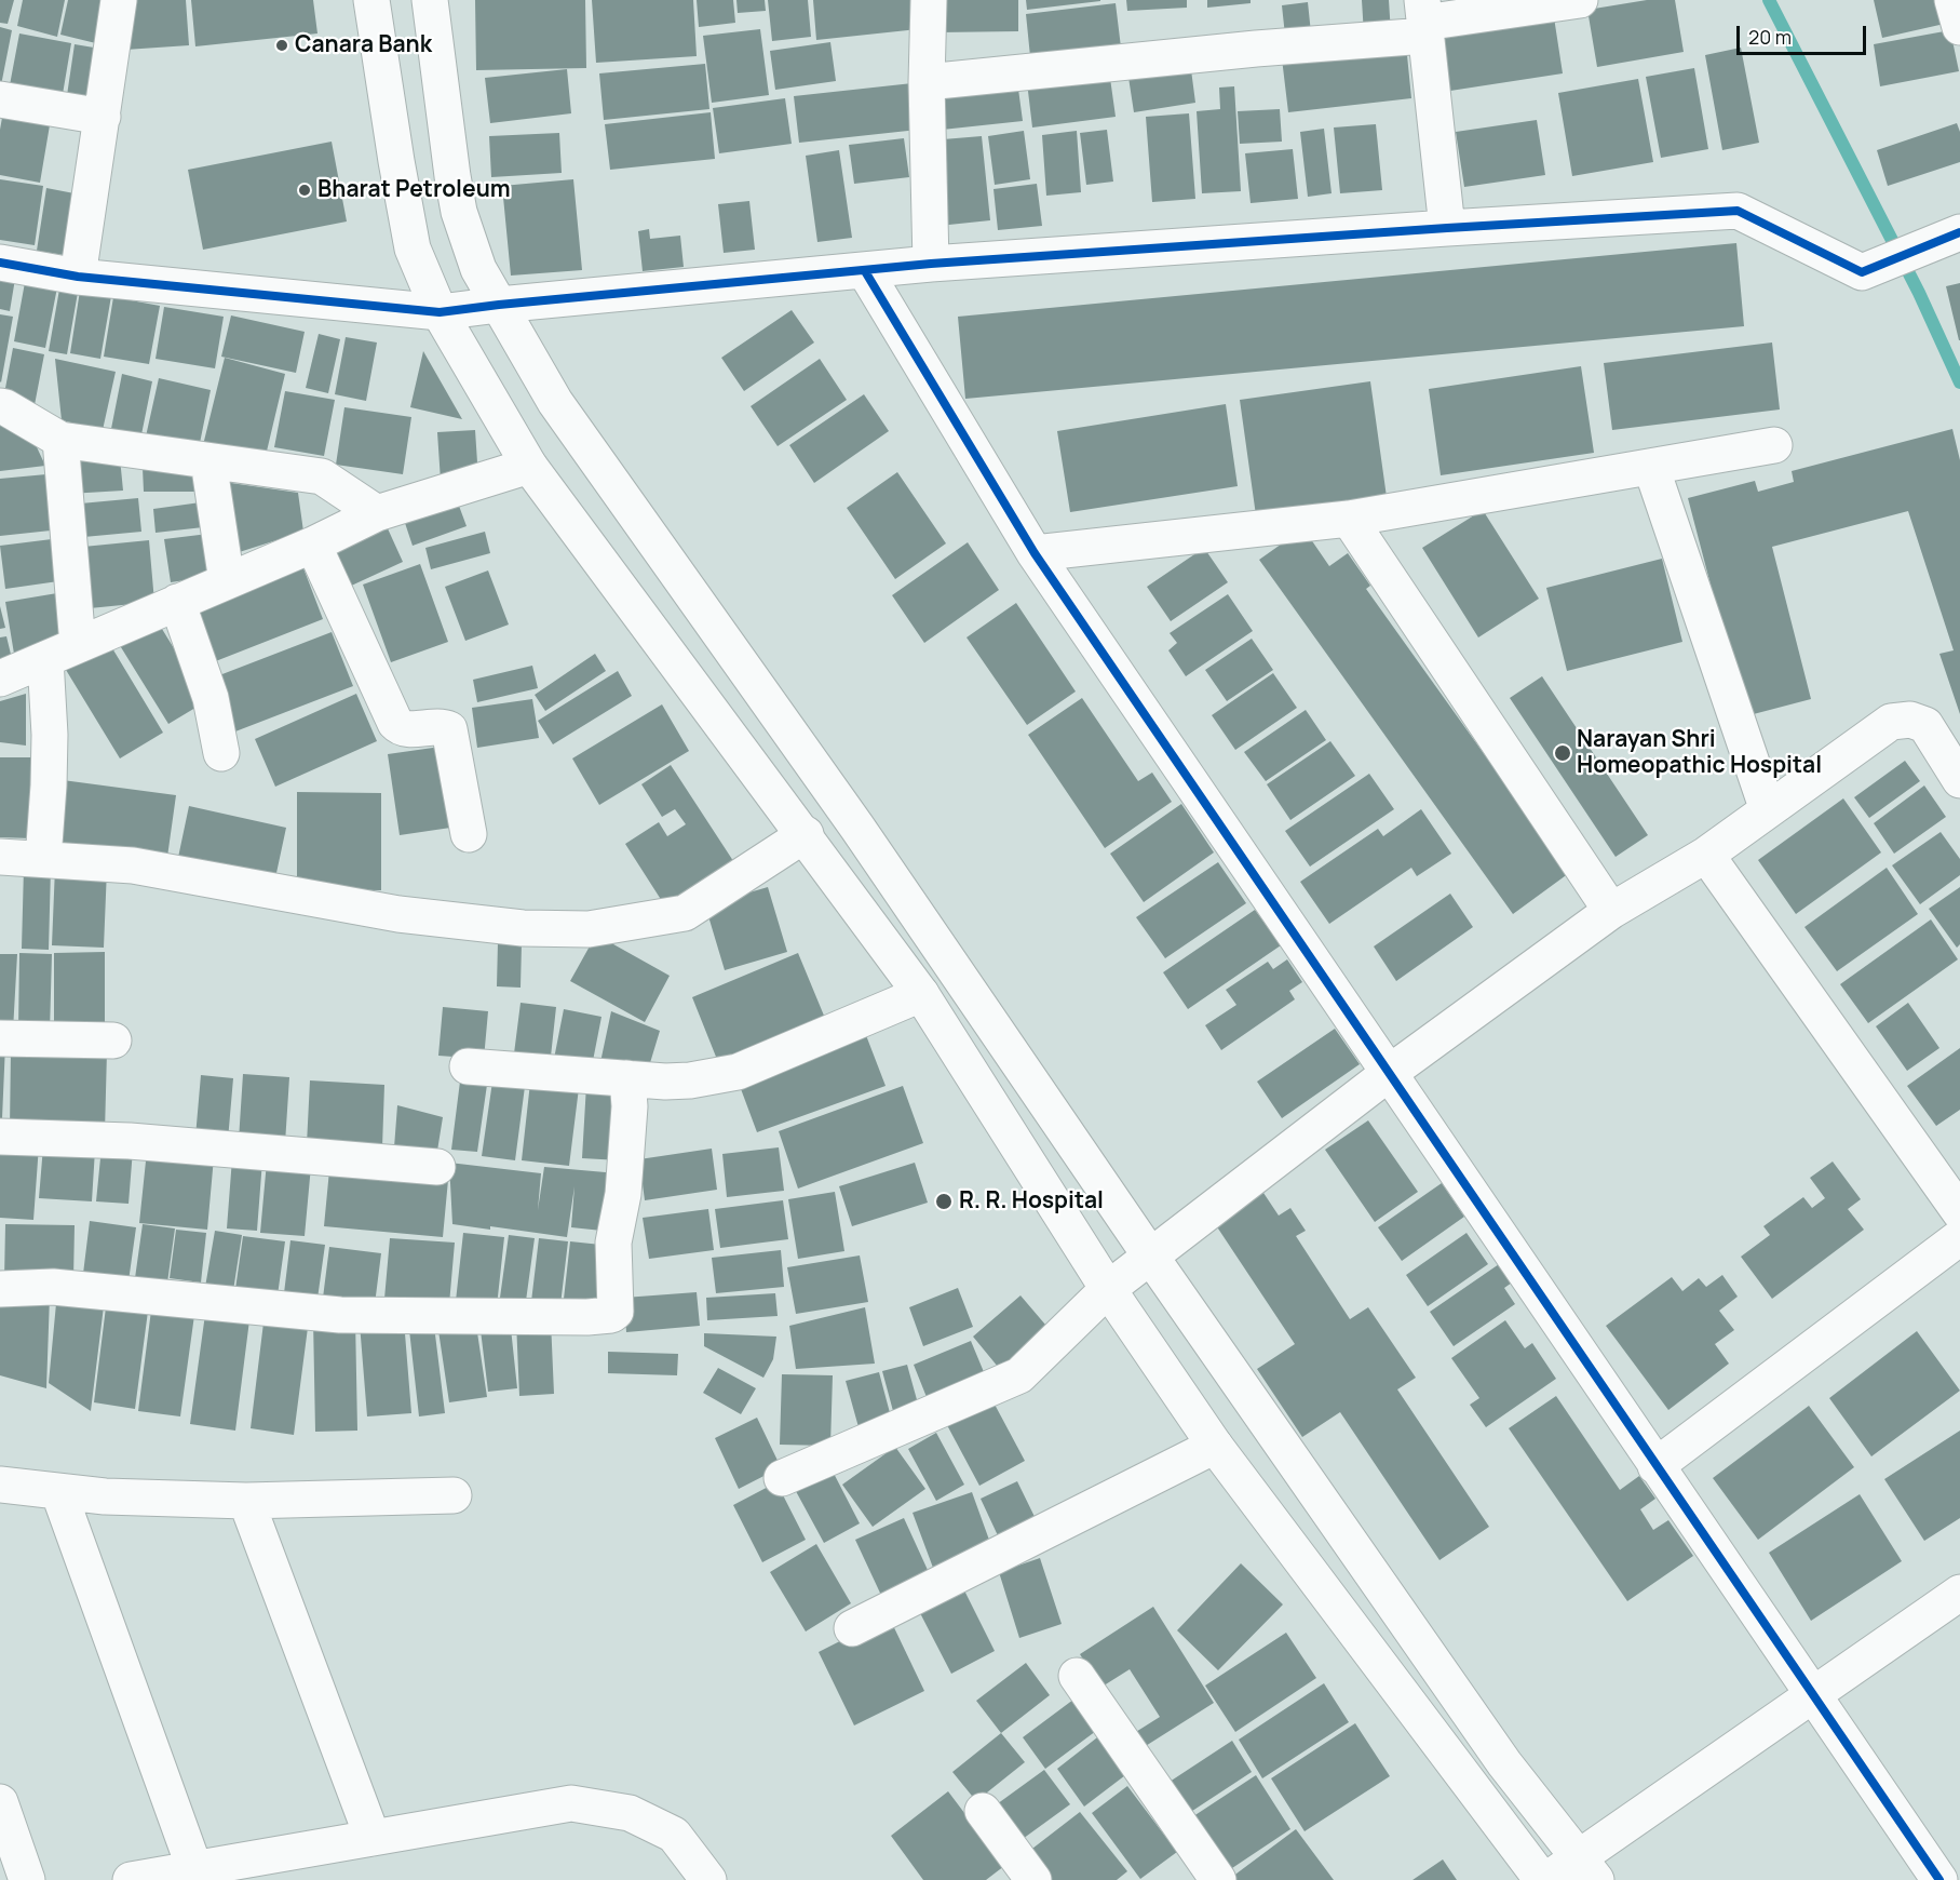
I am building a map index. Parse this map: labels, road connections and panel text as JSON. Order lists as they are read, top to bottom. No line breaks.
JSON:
{"places":["Canara Bank","Bharat Petroleum","Narayan Shri Homeopathic Hospital","R. R. Hospital"],"scale_bar":"20 m"}
